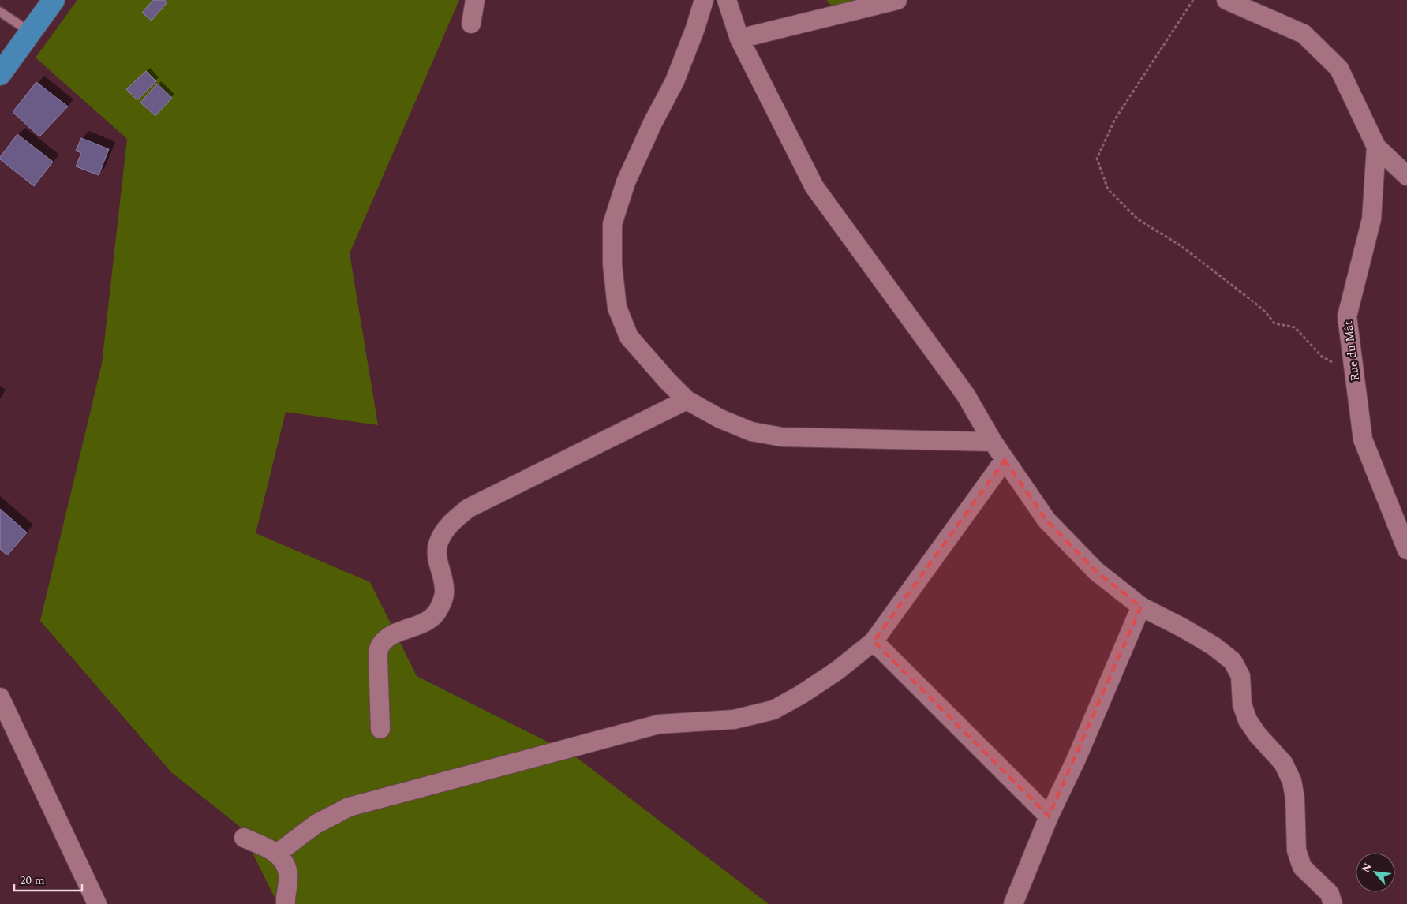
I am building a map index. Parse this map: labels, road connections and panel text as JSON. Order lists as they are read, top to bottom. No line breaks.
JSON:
{"streets":{"street":["Rue du Mât"]},"scale_bar":"20 m","north":"top left"}
